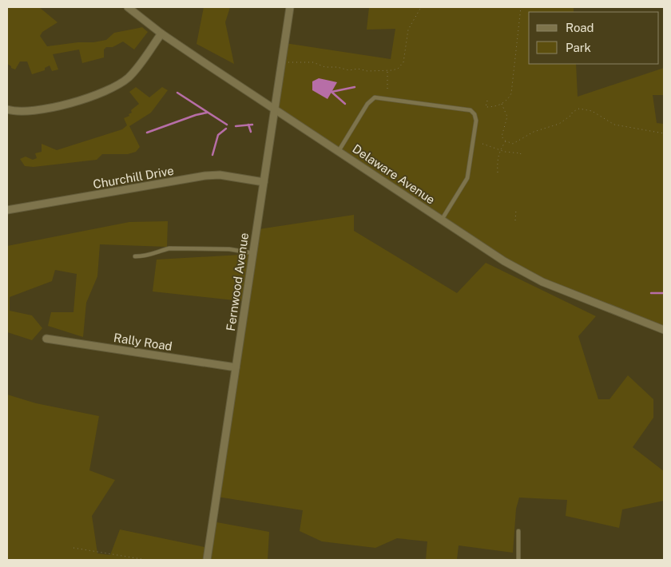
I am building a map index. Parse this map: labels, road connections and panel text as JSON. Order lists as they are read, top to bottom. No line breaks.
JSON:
{"streets":{"street":["Delaware Avenue","Churchill Drive","Fernwood Avenue","Rally Road"]},"crossings":[["Delaware Avenue","Fernwood Avenue"],["Churchill Drive","Fernwood Avenue"],["Fernwood Avenue","Rally Road"]],"legend":["Road","Park"]}
